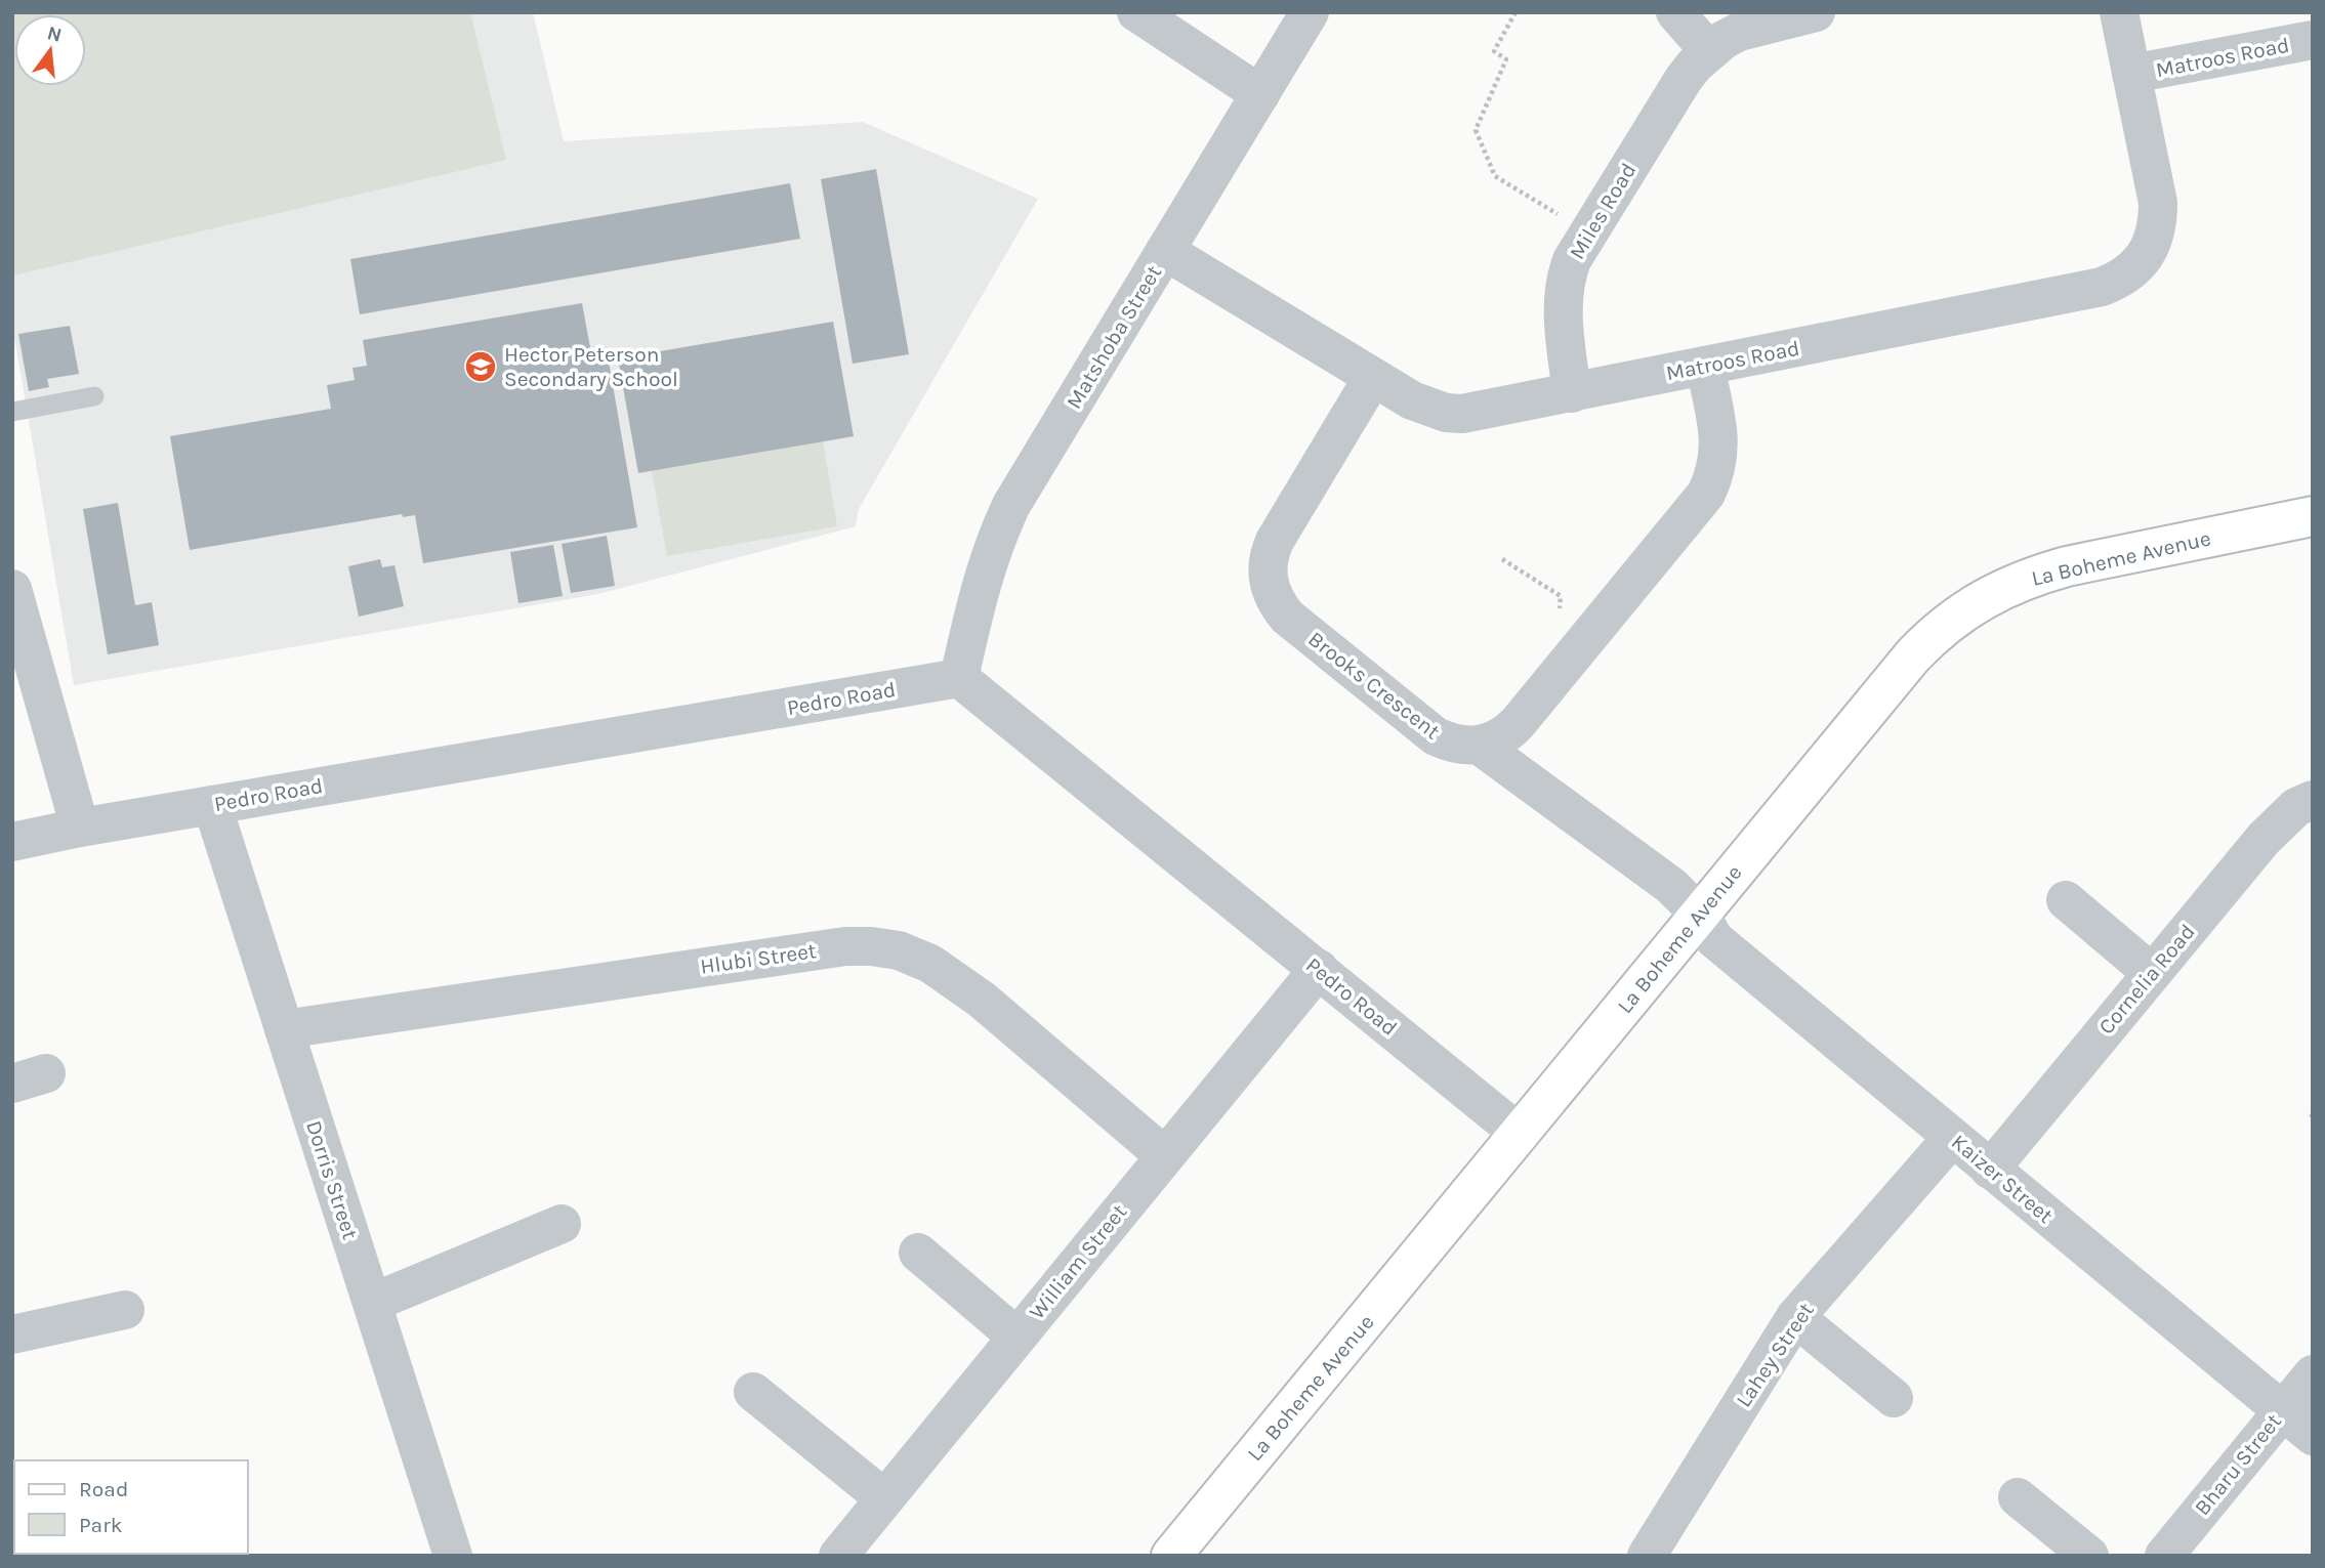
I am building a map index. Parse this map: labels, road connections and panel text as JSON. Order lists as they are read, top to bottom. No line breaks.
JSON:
{"streets":{"street":["Matroos Road","Miles Road","Matshoba Street","La Boheme Avenue","Brooks Crescent","Pedro Road","Hlubi Street","Cornelia Road","Kaizer Street","Dorris Street","William Street","Lahey Street","Bharu Street"]},"crossings":[["Matroos Road","Miles Road"],["Matroos Road","Matshoba Street"],["Matroos Road","Brooks Crescent"],["Matshoba Street","Pedro Road"],["La Boheme Avenue","Pedro Road"],["La Boheme Avenue","Kaizer Street"],["Brooks Crescent","Kaizer Street"],["Pedro Road","Dorris Street"],["Pedro Road","William Street"],["Hlubi Street","Dorris Street"],["Hlubi Street","William Street"],["Cornelia Road","Kaizer Street"],["Kaizer Street","Lahey Street"],["Kaizer Street","Bharu Street"]],"places":{"school or university":["Hector Peterson Secondary School"]},"legend":["Road","Park"],"north":"top"}
